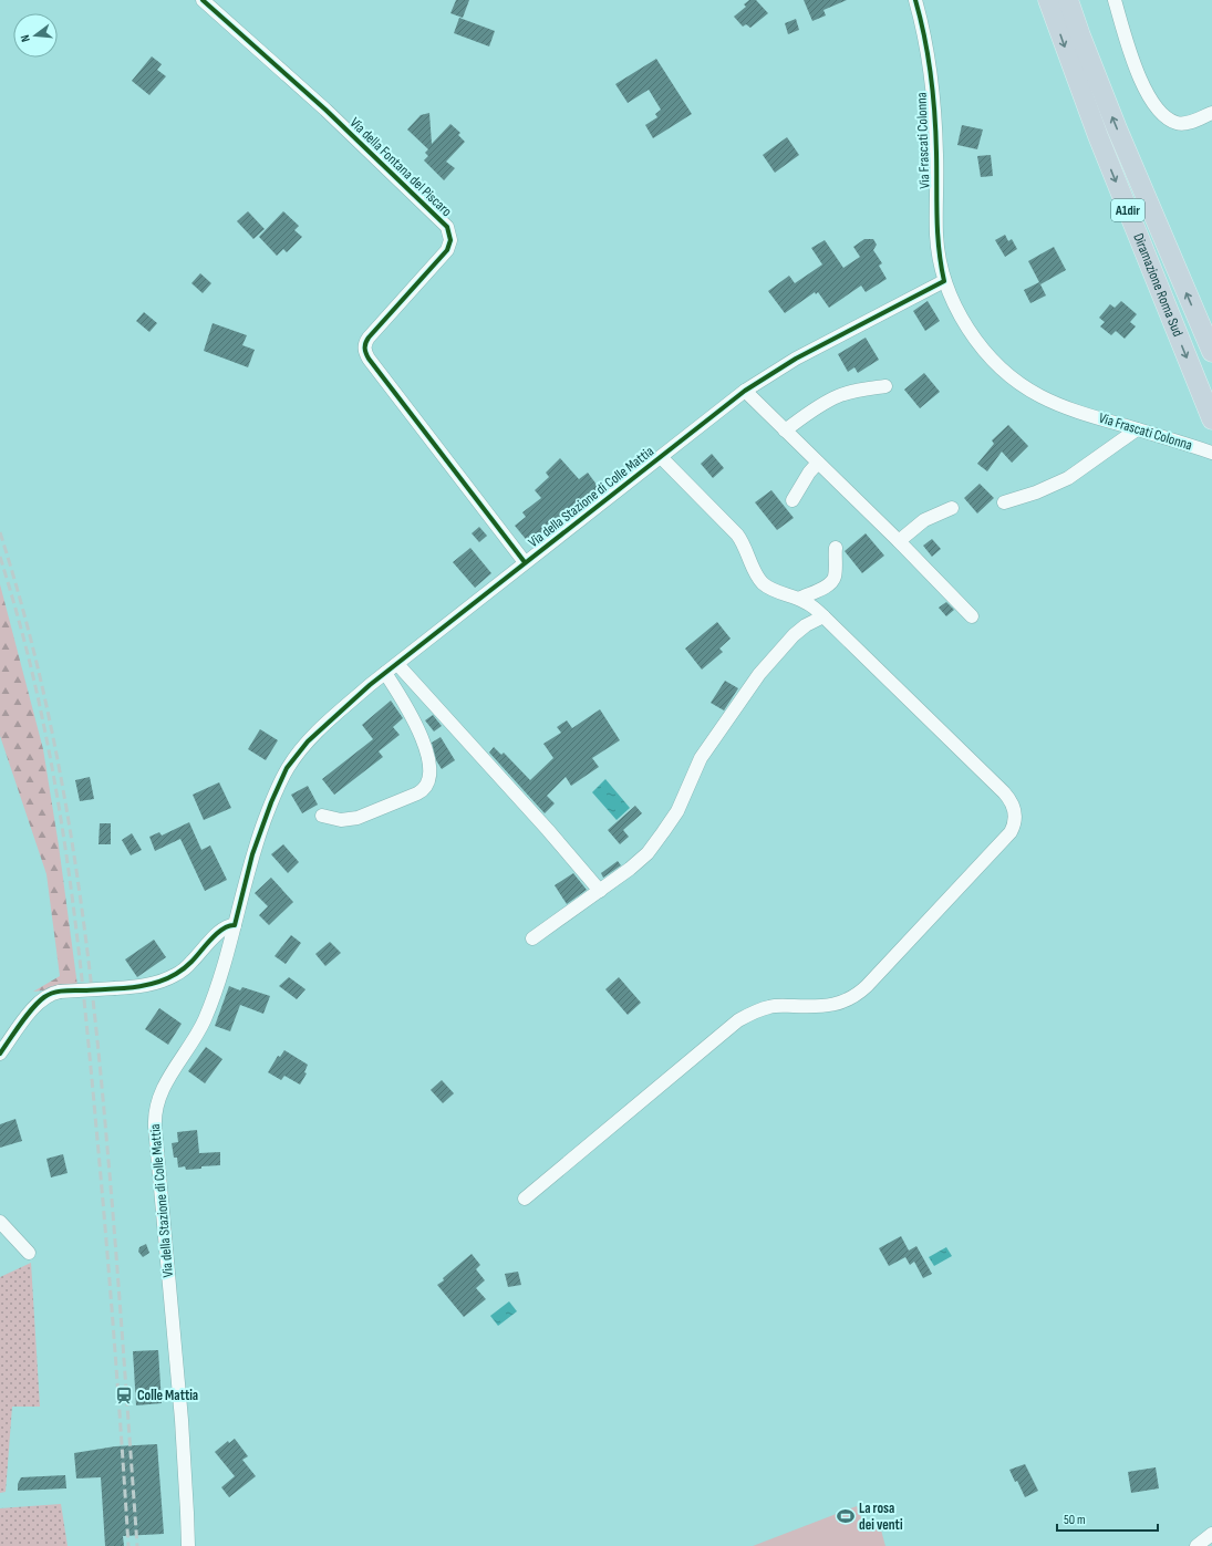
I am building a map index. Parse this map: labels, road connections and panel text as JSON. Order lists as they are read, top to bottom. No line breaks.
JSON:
{"streets":{"highway":["A1dir","Diramazione Roma Sud"],"street":["Via Frascati Colonna","Via della Fontana del Piscaro","Via della Stazione di Colle Mattia"]},"crossings":[["Via Frascati Colonna","Via della Stazione di Colle Mattia"],["Via della Fontana del Piscaro","Via della Stazione di Colle Mattia"]],"places":{"station":["Colle Mattia"],"sports":["La rosa dei venti"]},"scale_bar":"50 m","north":"left"}
